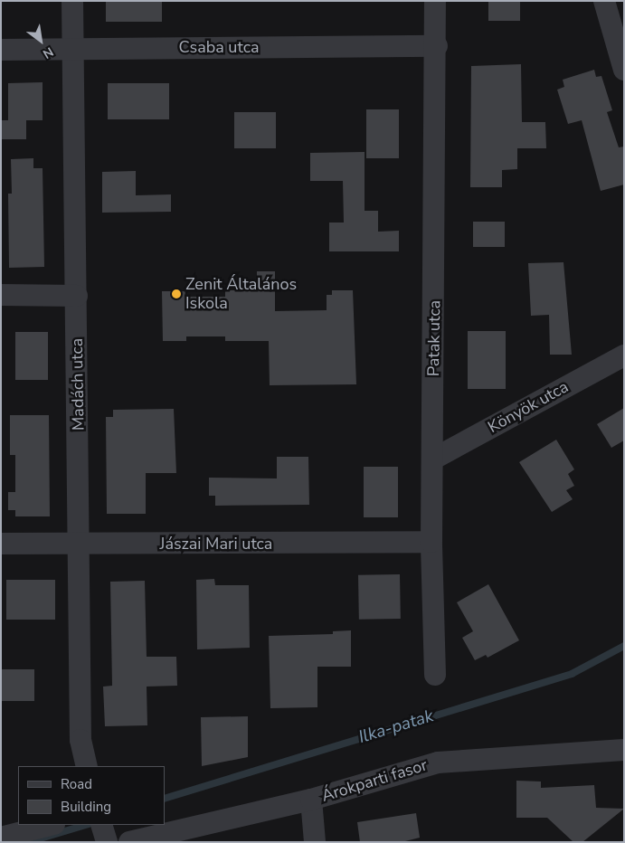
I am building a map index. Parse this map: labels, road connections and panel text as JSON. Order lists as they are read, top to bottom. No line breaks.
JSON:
{"streets":{"street":["Csaba utca","Patak utca","Madách utca","Könyök utca","Jászai Mari utca","Árokparti fasor"]},"crossings":[["Csaba utca","Patak utca"],["Csaba utca","Madách utca"],["Patak utca","Könyök utca"],["Patak utca","Jászai Mari utca"],["Madách utca","Jászai Mari utca"]],"water":["Ilka-patak"],"places":["Zenit Általános Iskola"],"legend":["Road","Building"],"north":"bottom right"}
